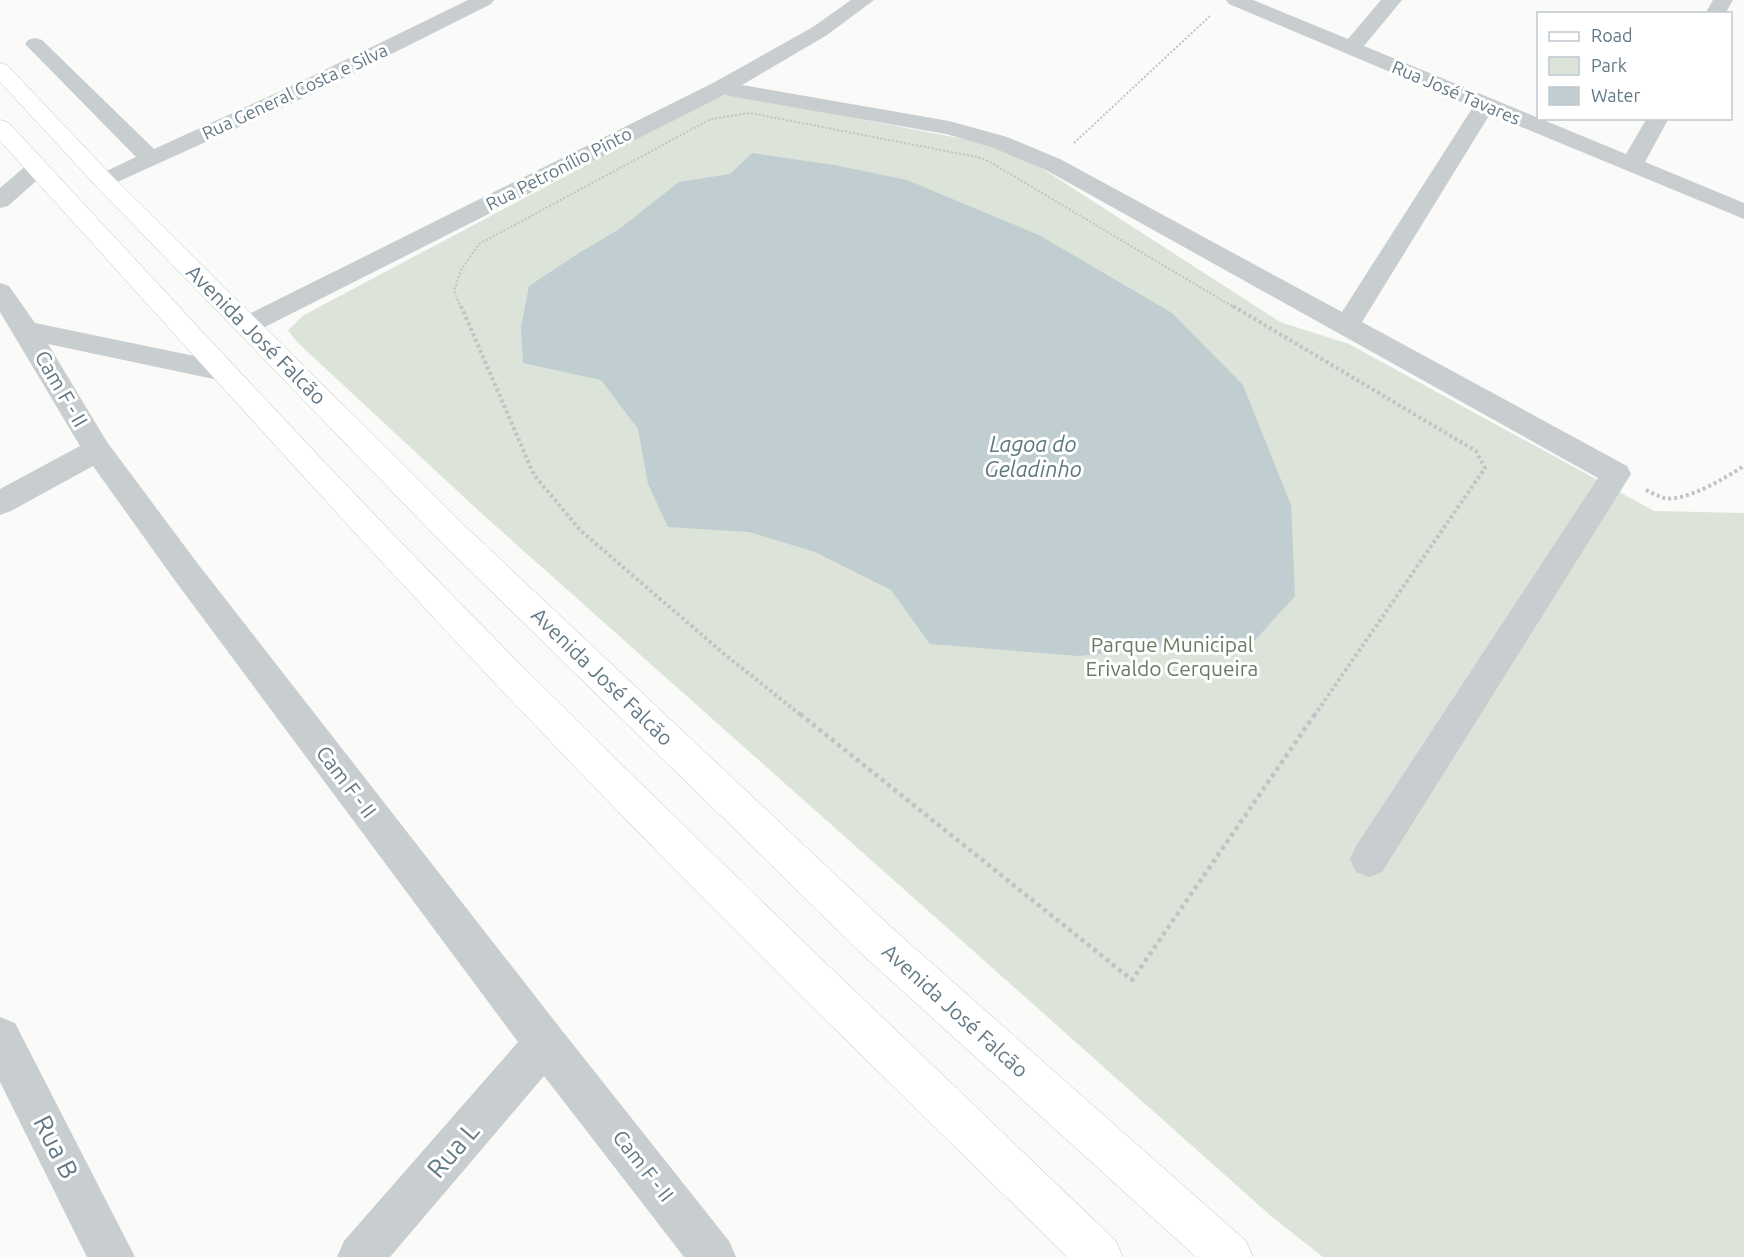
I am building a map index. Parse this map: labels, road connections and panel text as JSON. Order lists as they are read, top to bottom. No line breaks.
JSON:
{"streets":{"main road":["Avenida José Falcão"],"street":["Rua General Costa e Silva","Rua José Tavares","Rua Petronílio Pinto","Cam F - II","Rua B","Rua L"]},"crossings":[["Rua General Costa e Silva","Avenida José Falcão"],["Rua Petronílio Pinto","Avenida José Falcão"],["Cam F - II","Rua L"]],"water":["Lagoa do Geladinho"],"parks":["Parque Municipal Erivaldo Cerqueira"],"legend":["Road","Park","Water"]}
